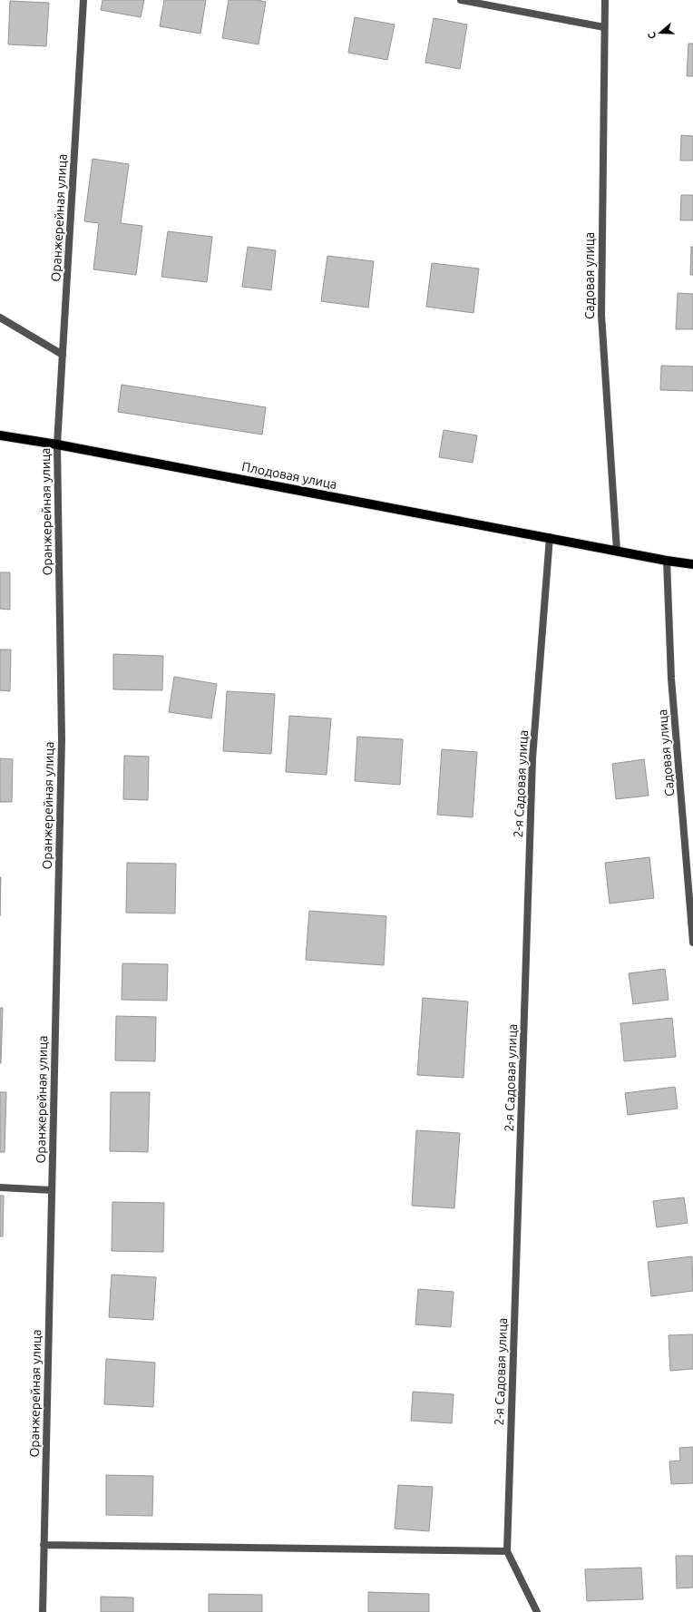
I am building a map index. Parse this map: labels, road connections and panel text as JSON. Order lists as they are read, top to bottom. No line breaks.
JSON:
{"streets":{"main road":["Плодовая улица"],"street":["Оранжерейная улица","Садовая улица","2-я Садовая улица"]},"crossings":[["Оранжерейная улица","Плодовая улица"],["Садовая улица","Плодовая улица"],["Плодовая улица","2-я Садовая улица"]],"north":"left"}
